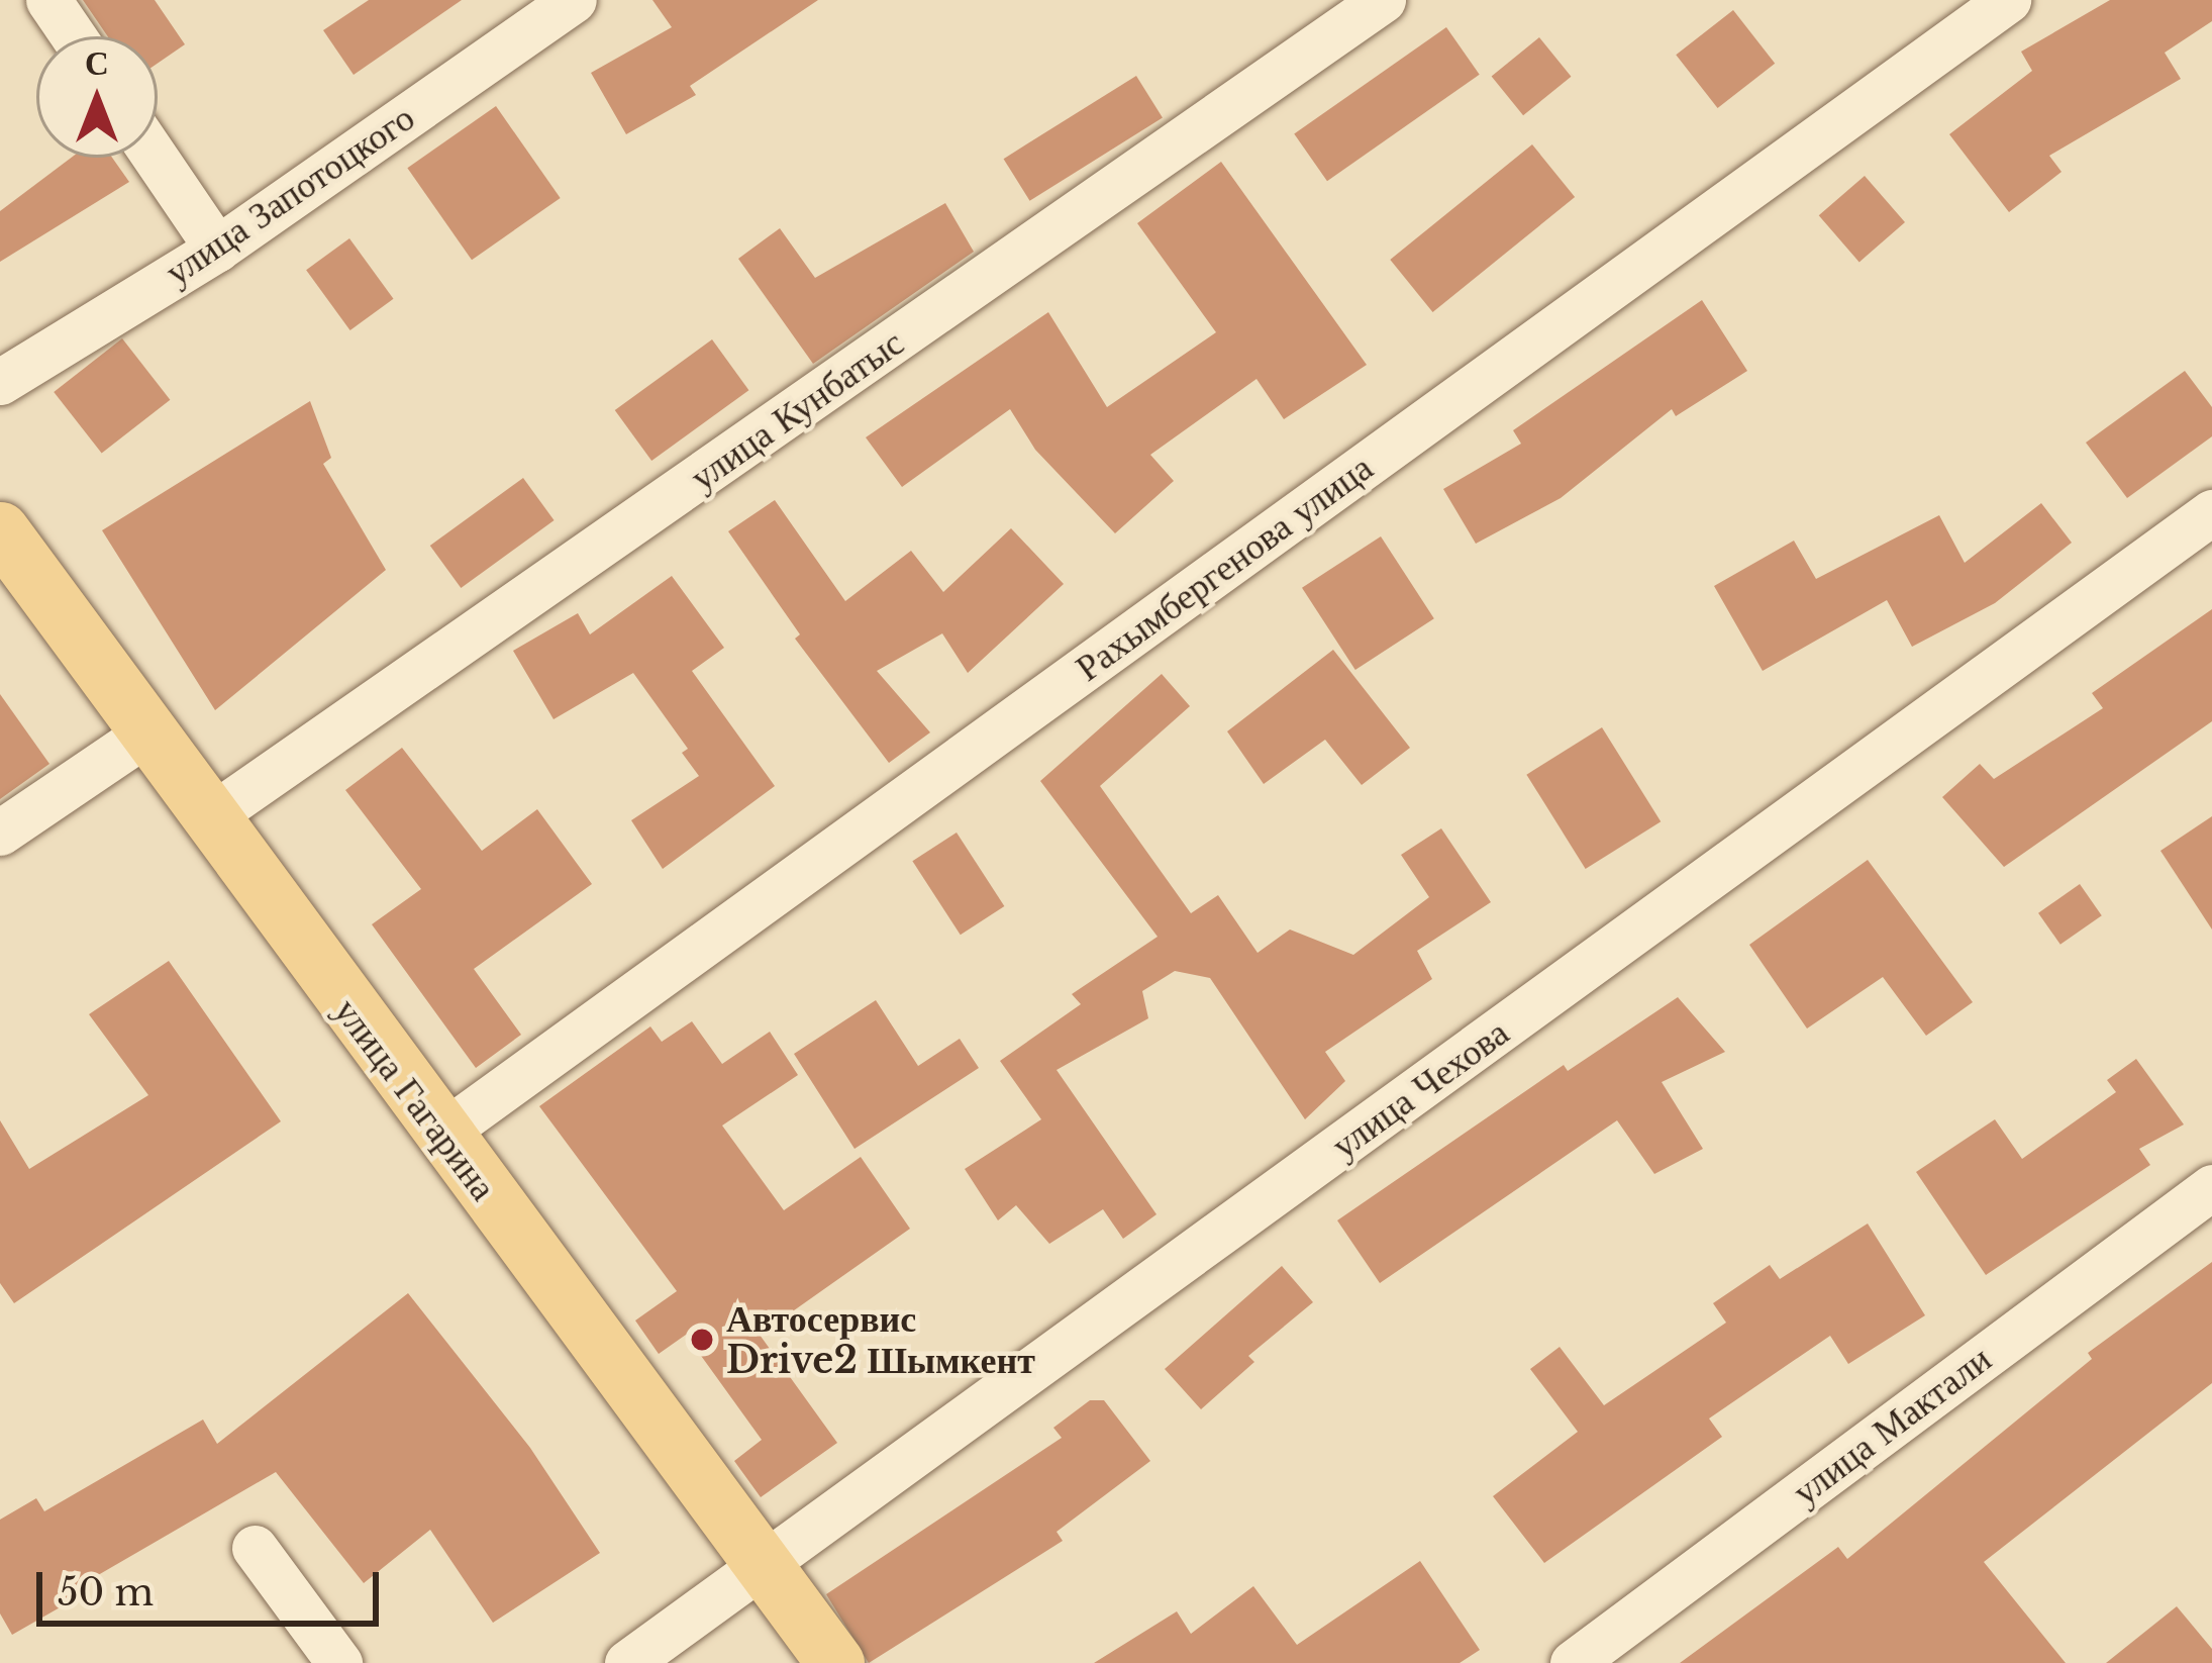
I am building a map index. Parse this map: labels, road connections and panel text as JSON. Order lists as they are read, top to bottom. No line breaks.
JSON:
{"streets":{"main road":["улица Гагарина"],"street":["улица Запотоцкого","улица Кунбатыс","Рахымбергенова улица","улица Чехова","улица Мактали"]},"crossings":[["улица Кунбатыс","улица Гагарина"],["Рахымбергенова улица","улица Гагарина"],["улица Чехова","улица Гагарина"]],"places":["Автосервис Drive2 Шымкент"],"scale_bar":"50 m","north":"top"}
